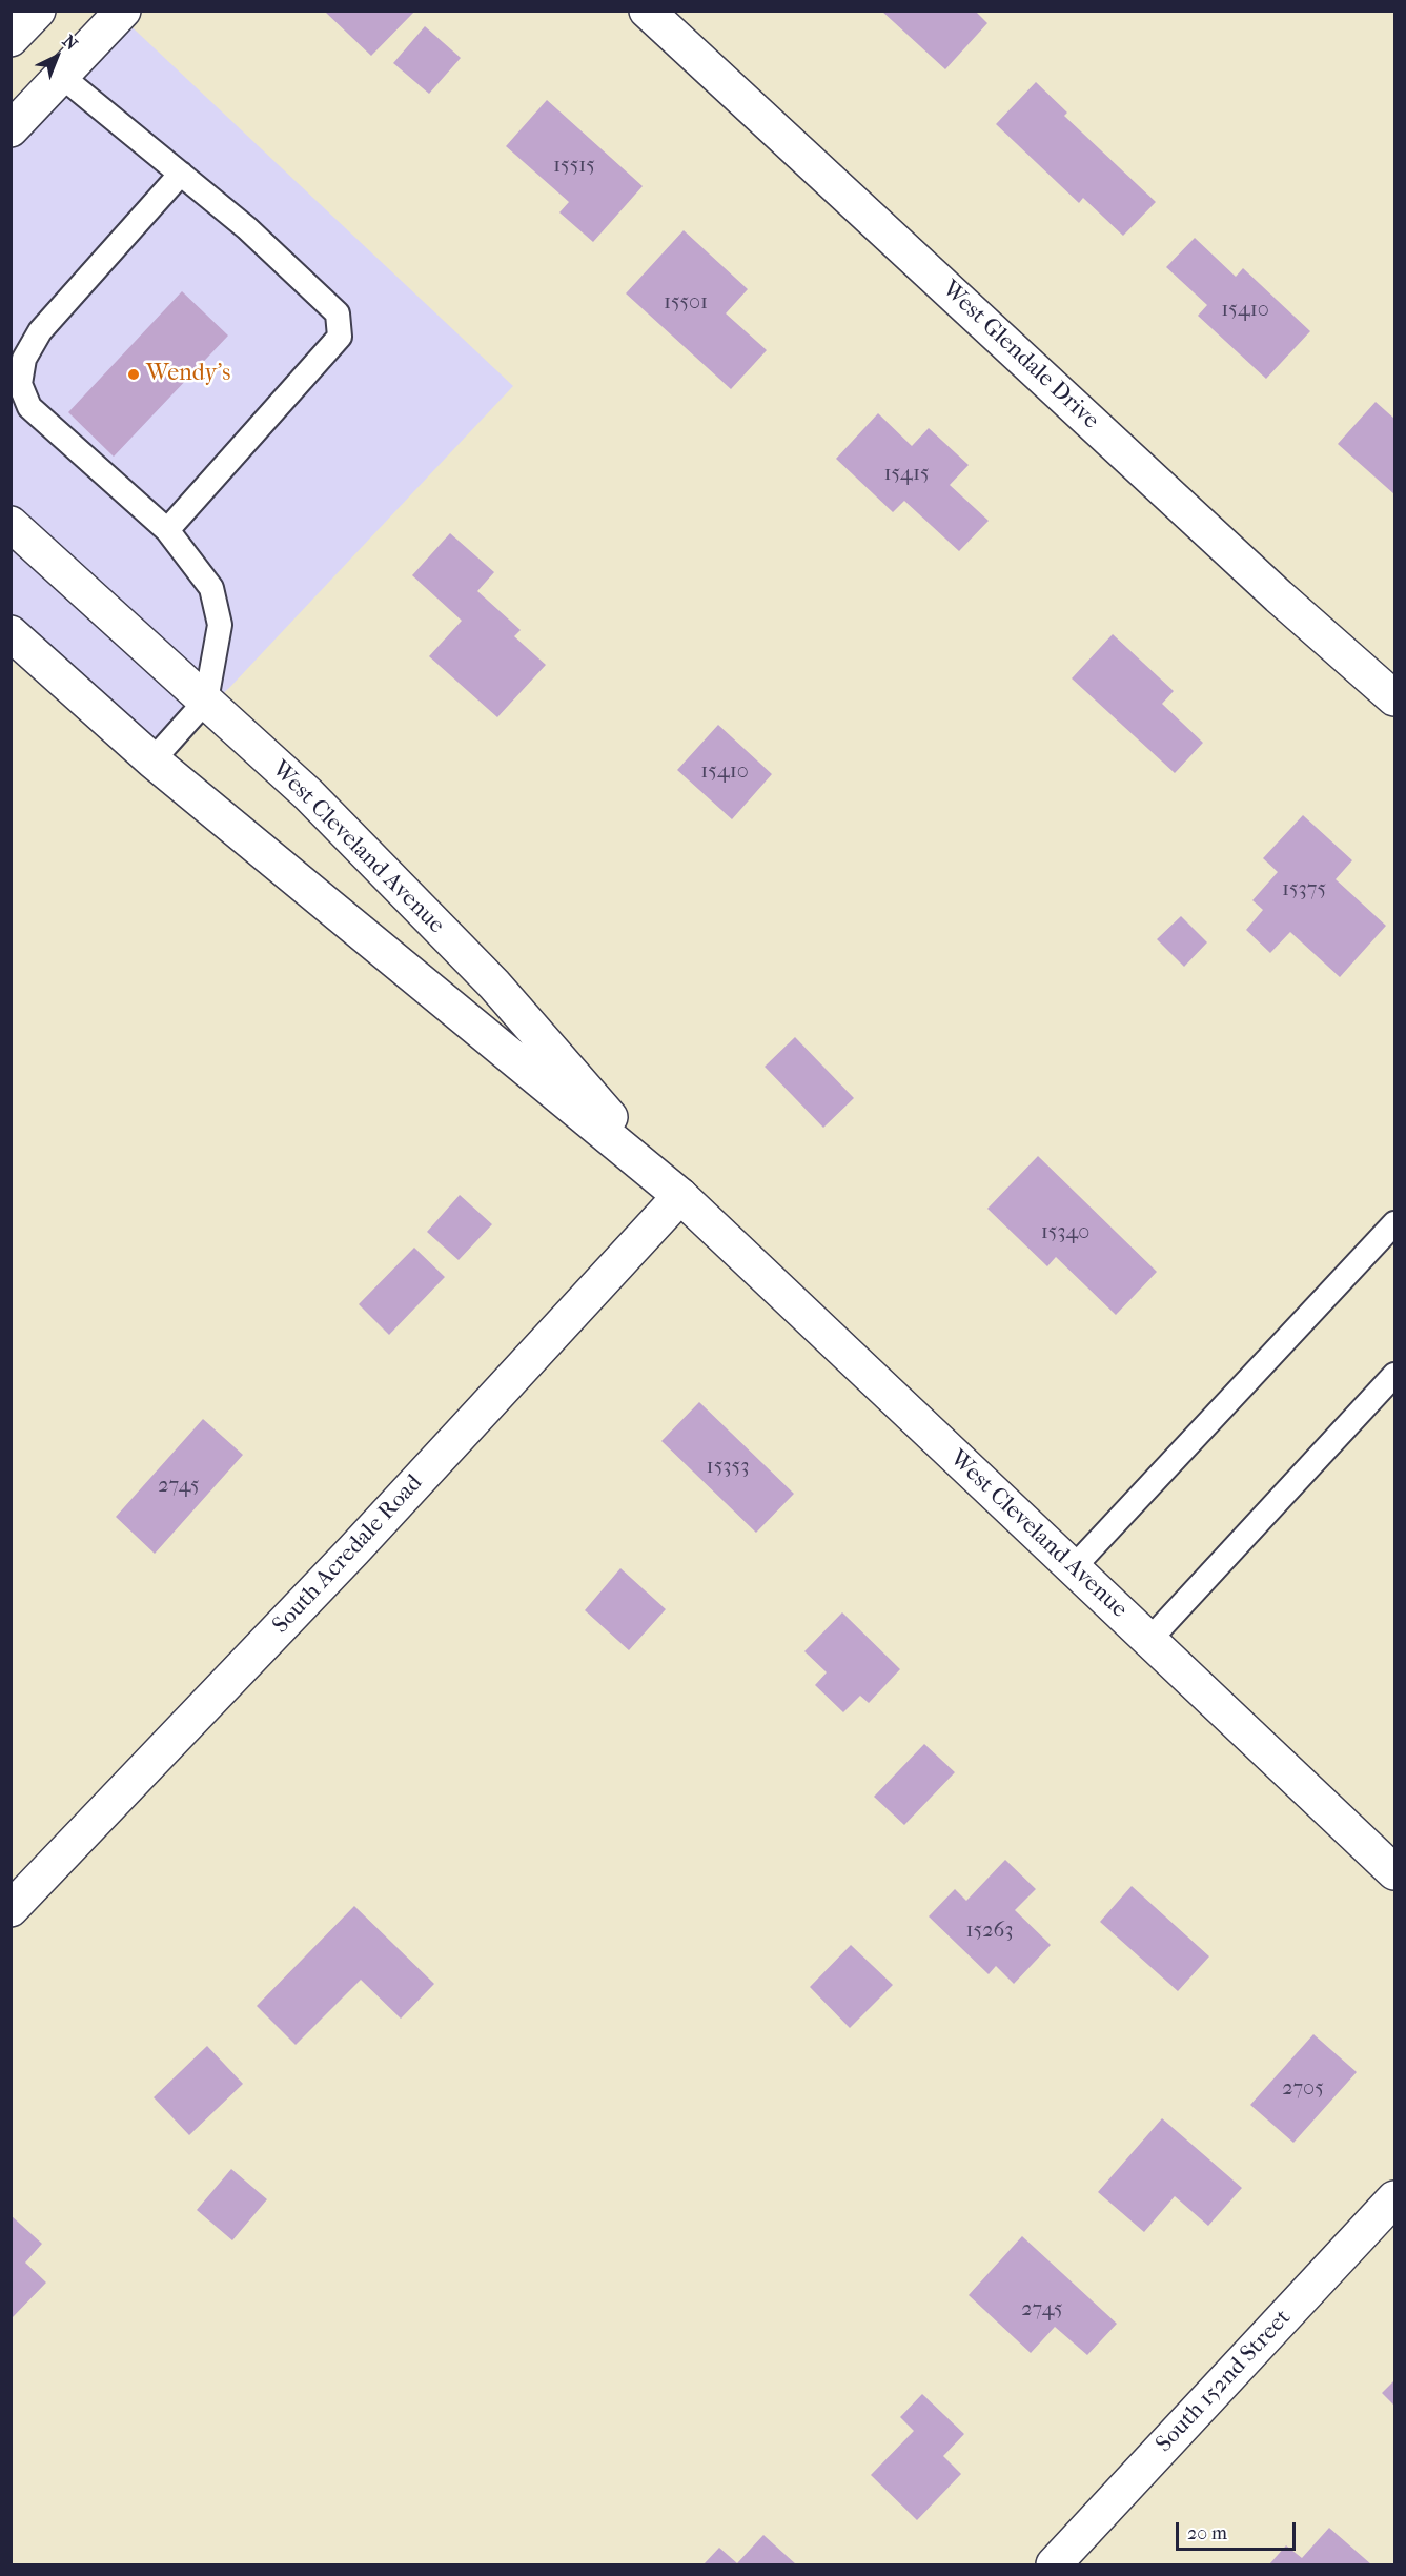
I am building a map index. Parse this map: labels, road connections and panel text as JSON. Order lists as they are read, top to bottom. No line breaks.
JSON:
{"streets":{"main road":["West Glendale Drive","West Cleveland Avenue","South Acredale Road","South 152nd Street"]},"crossings":[["West Cleveland Avenue","South Acredale Road"]],"places":["Wendy's"],"house_numbers":["15515","15501","15410","15415","15410","15375","15340","15353","2745","15263","2705","2745"],"scale_bar":"20 m","north":"top right"}
